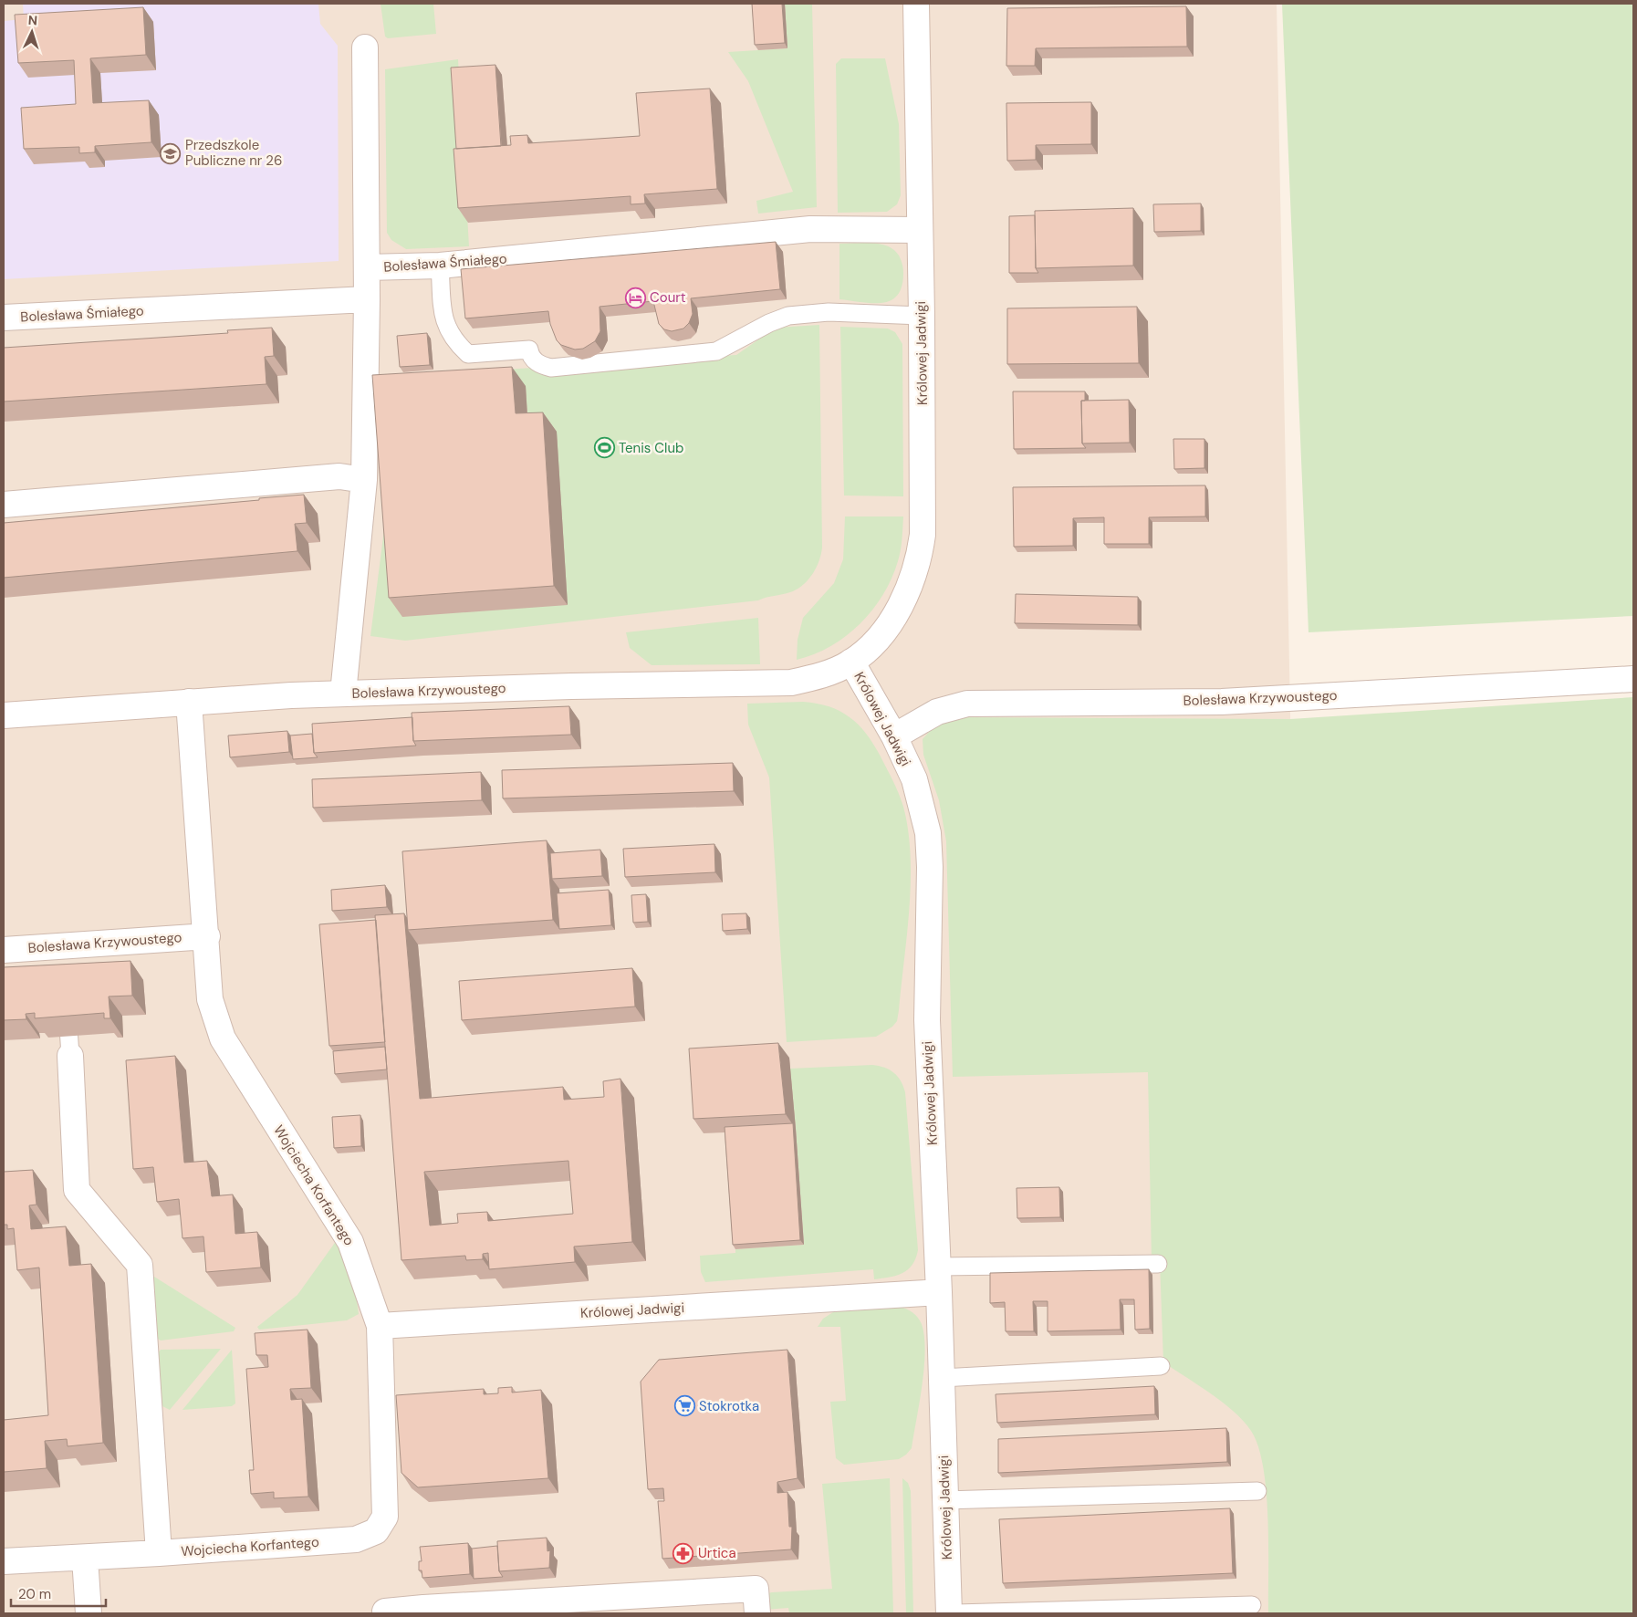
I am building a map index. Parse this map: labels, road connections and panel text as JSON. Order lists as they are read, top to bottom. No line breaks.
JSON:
{"streets":{"street":["Bolesława Śmiałego","Królowej Jadwigi","Bolesława Krzywoustego","Wojciecha Korfantego"]},"crossings":[["Bolesława Śmiałego","Królowej Jadwigi"],["Królowej Jadwigi","Bolesława Krzywoustego"],["Królowej Jadwigi","Wojciecha Korfantego"],["Bolesława Krzywoustego","Wojciecha Korfantego"]],"places":{"school or university":["Przedszkole Publiczne nr 26"],"hotel":["Court"],"sports":["Tenis Club"],"supermarket":["Stokrotka"],"pharmacy":["Urtica"]},"scale_bar":"20 m","north":"top"}
